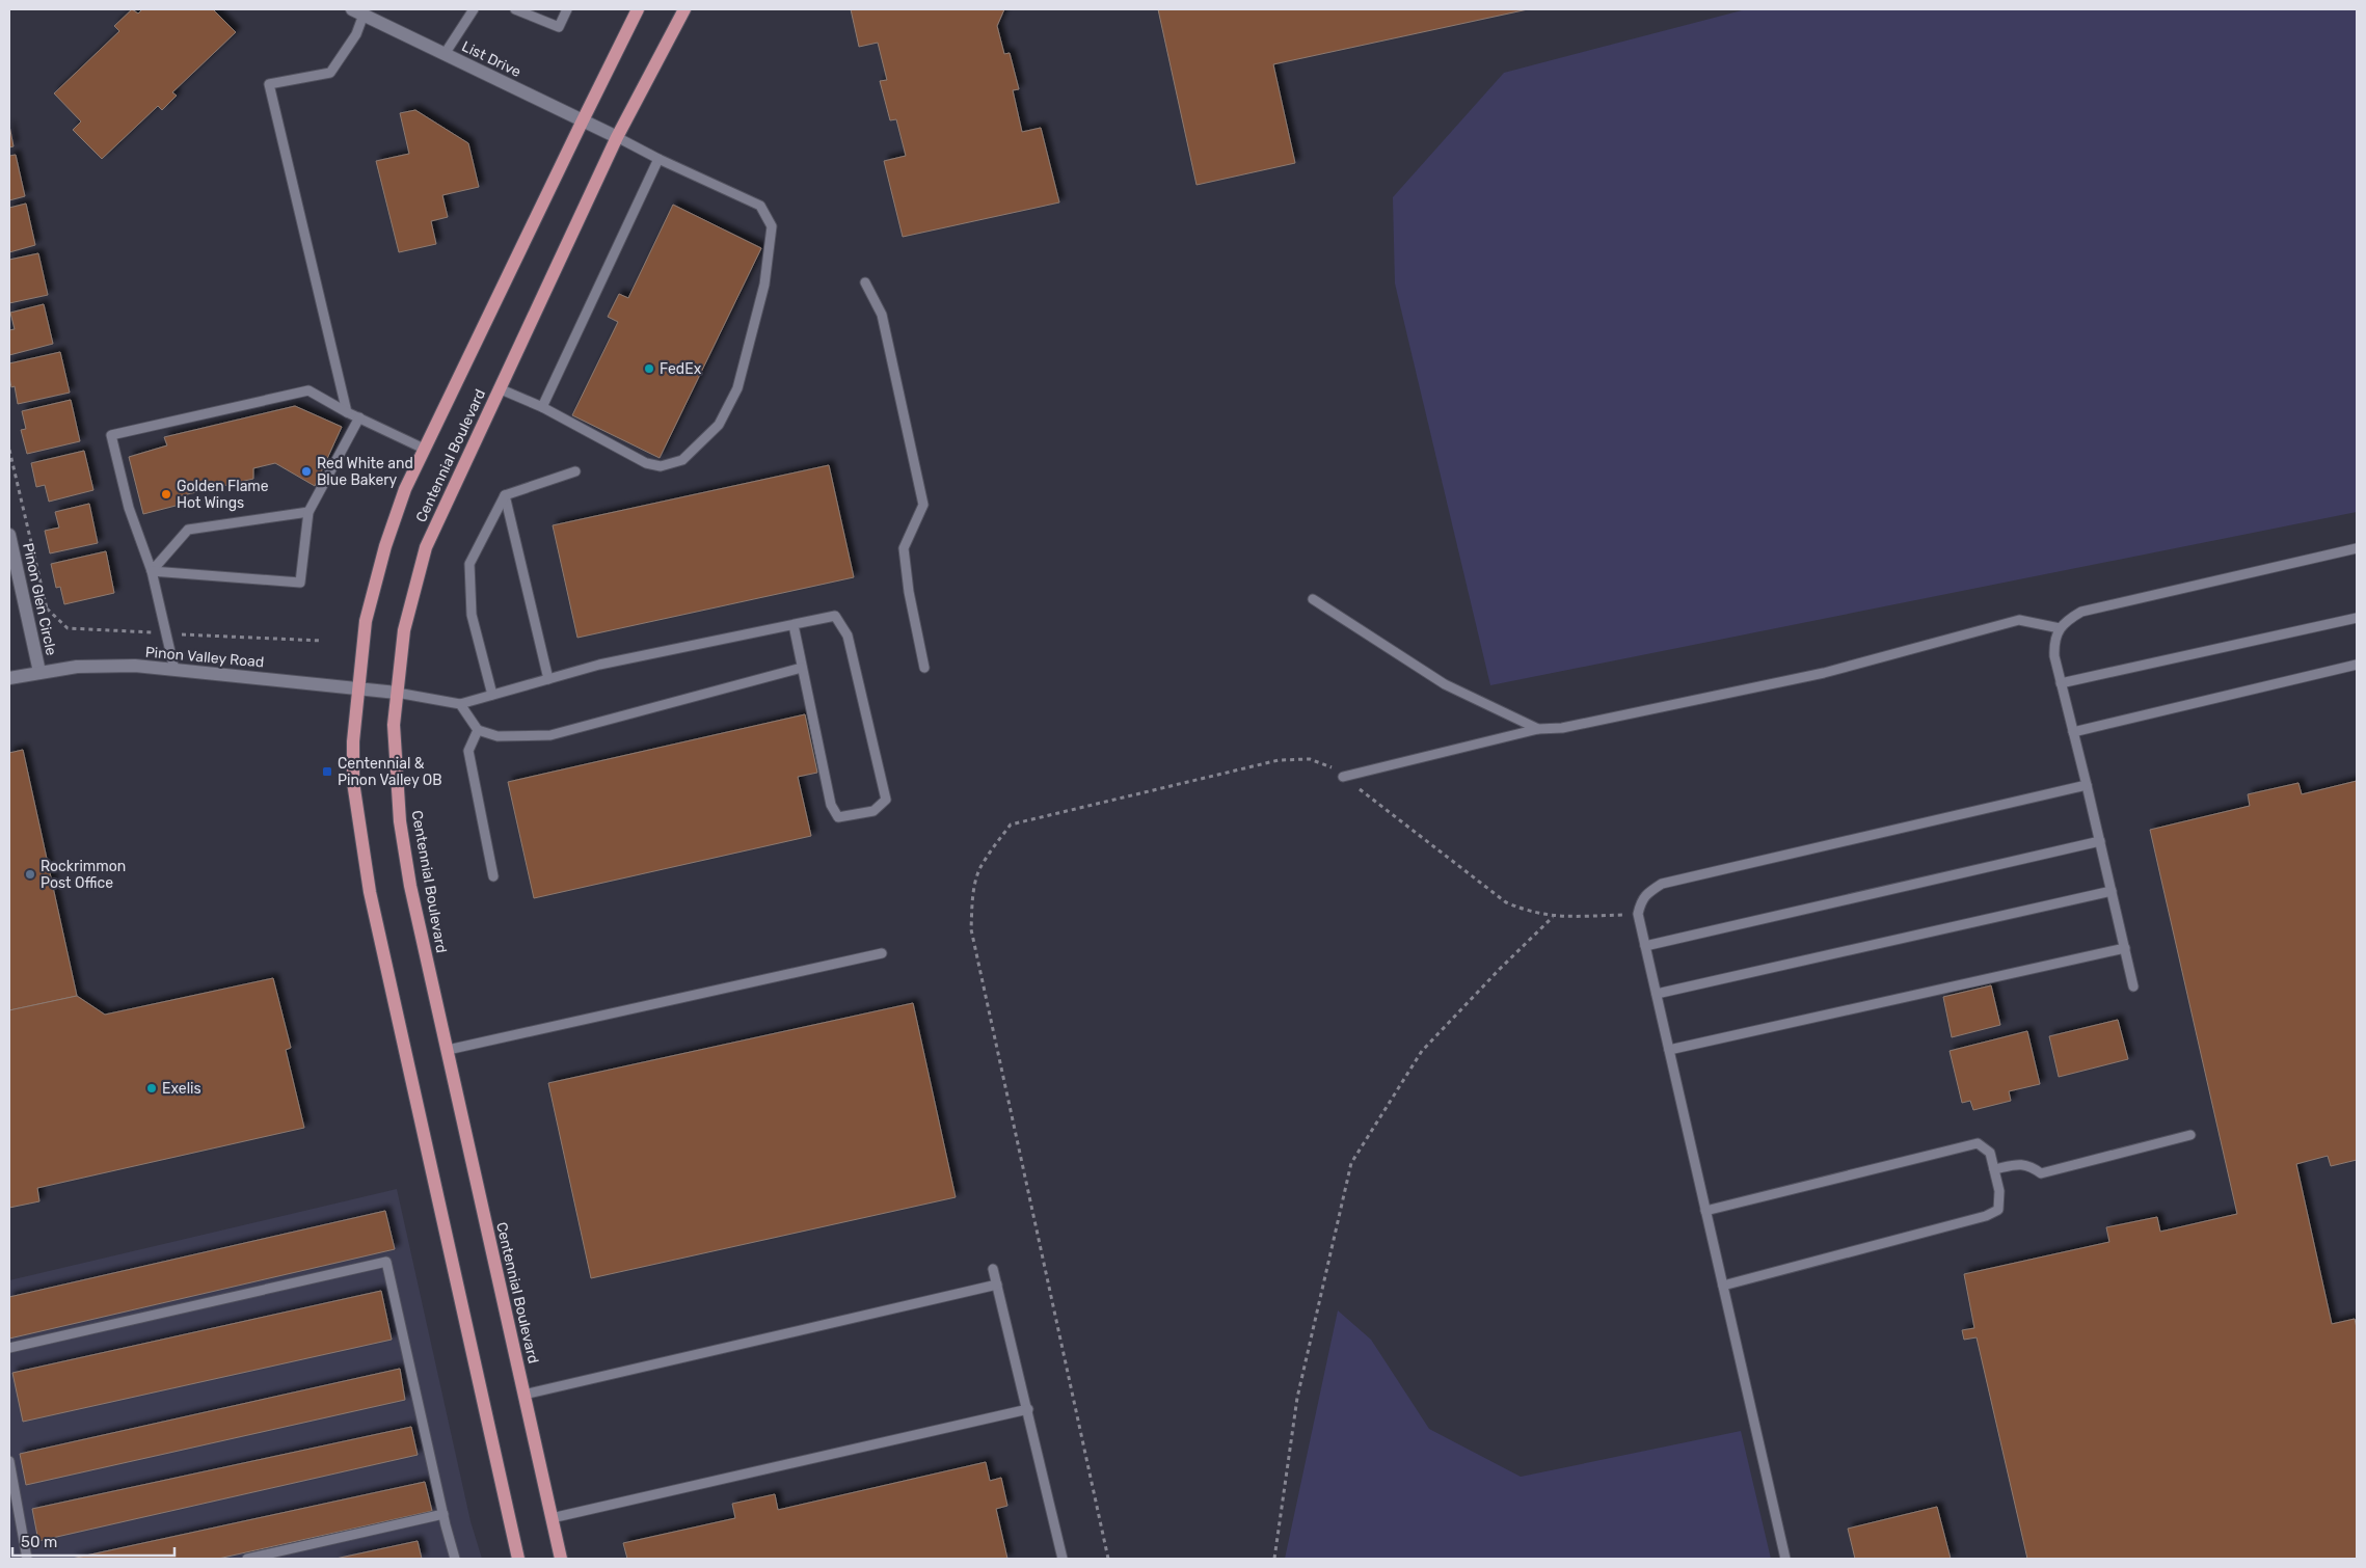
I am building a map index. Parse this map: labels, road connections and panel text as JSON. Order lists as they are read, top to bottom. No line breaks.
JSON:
{"streets":{"main road":["Centennial Boulevard"],"street":["List Drive","Pinon Glen Circle","Pinon Valley Road"]},"crossings":[["List Drive","Centennial Boulevard"],["Centennial Boulevard","Pinon Valley Road"],["Pinon Glen Circle","Pinon Valley Road"]],"places":{"other":["FedEx","Red White and Blue Bakery","Golden Flame Hot Wings","Rockrimmon Post Office","Exelis"],"transit":["Centennial & Pinon Valley OB"]},"scale_bar":"50 m"}
